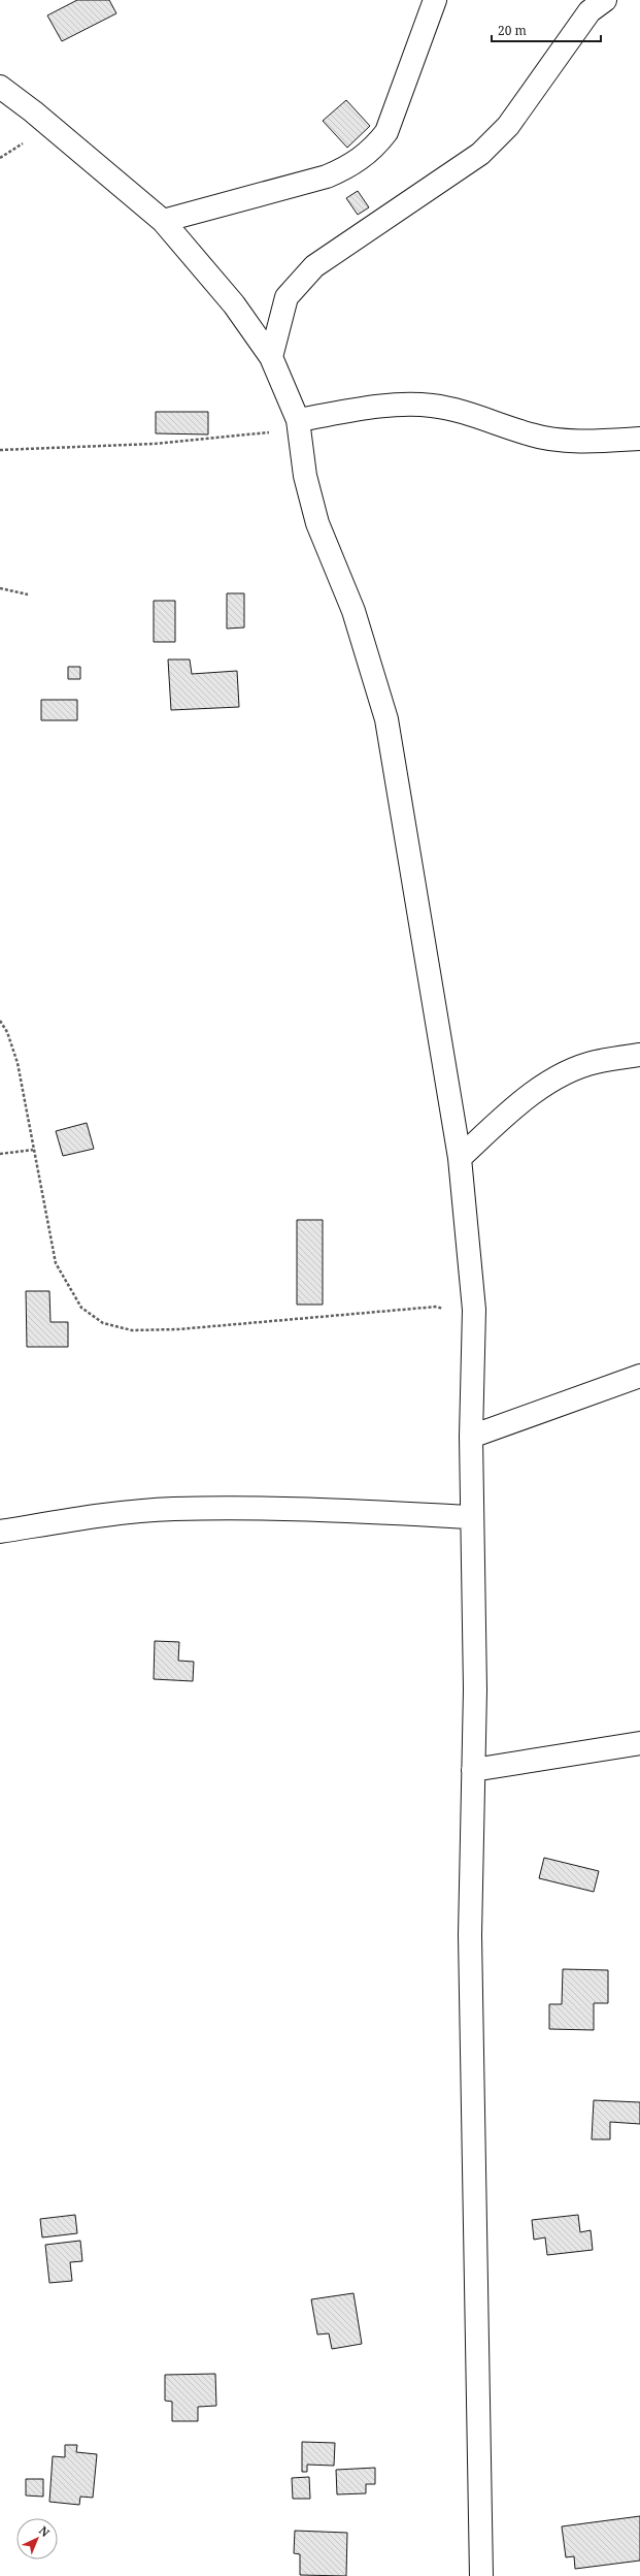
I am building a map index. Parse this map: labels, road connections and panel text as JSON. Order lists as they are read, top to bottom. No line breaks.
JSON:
{"scale_bar":"20 m","north":"top right"}
